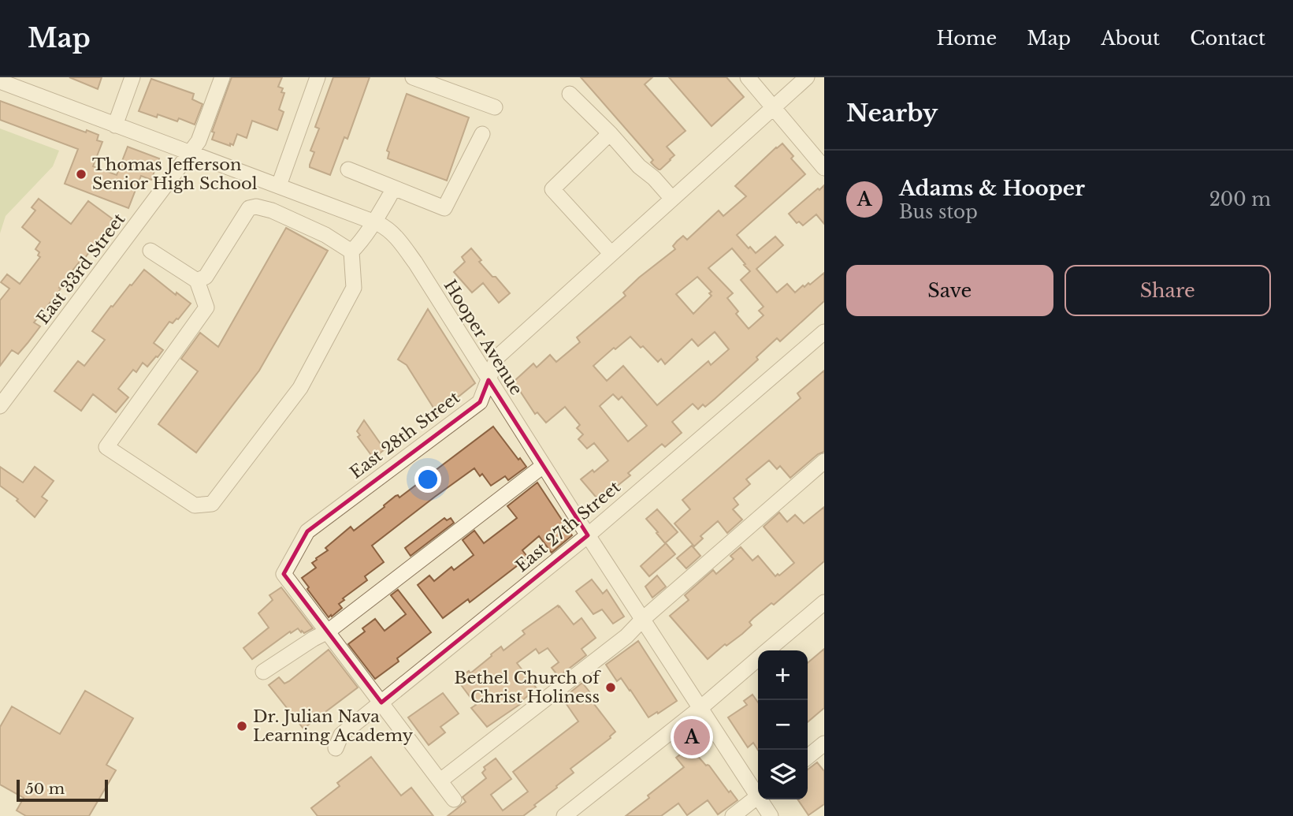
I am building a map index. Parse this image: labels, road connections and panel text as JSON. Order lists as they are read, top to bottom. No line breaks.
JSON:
{"streets":{"street":["East 33rd Street","Hooper Avenue","East 28th Street","East 27th Street"]},"crossings":[["East 33rd Street","Hooper Avenue"],["Hooper Avenue","East 28th Street"],["Hooper Avenue","East 27th Street"],["East 28th Street","East 27th Street"]],"places":["Thomas Jefferson Senior High School","Bethel Church of Christ Holiness","Dr. Julian Nava Learning Academy"],"scale_bar":"50 m","page":{"header":"Map","nav":["Home","Map","About","Contact"],"heading":"Nearby","list":[{"mark":"A","name":"Adams & Hooper","note":"Bus stop","value":"200 m"}],"buttons":["Save","Share"],"map_buttons":["+","−"],"pins":"A","scale":"50 m"}}
